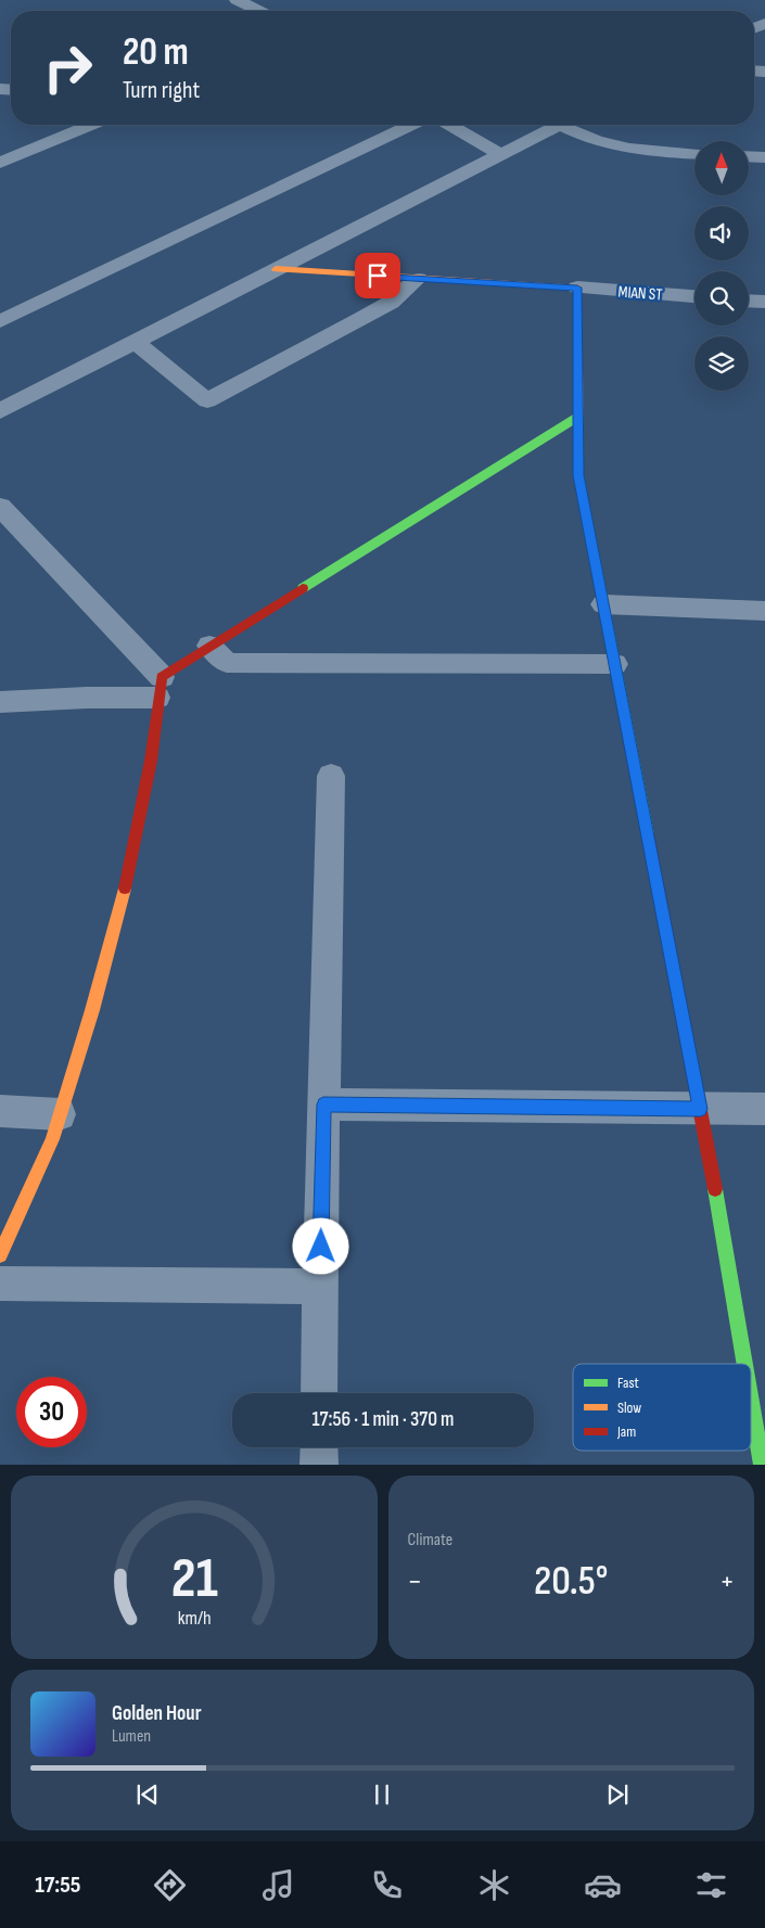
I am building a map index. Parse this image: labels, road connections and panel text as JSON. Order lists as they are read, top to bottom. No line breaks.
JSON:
{"streets":{"street":["MIAN ST"]},"legend":["Fast","Slow","Jam"],"north":"top","page":{"turn":["20 m","Turn right"],"limit":"30","trip":"17:56 · 1 min · 370 m","tile":"Climate","heat":["−","20.5°","+"],"song":["Golden Hour","Lumen"],"tabs":"17:55","gauge":["21","km/h"]}}
